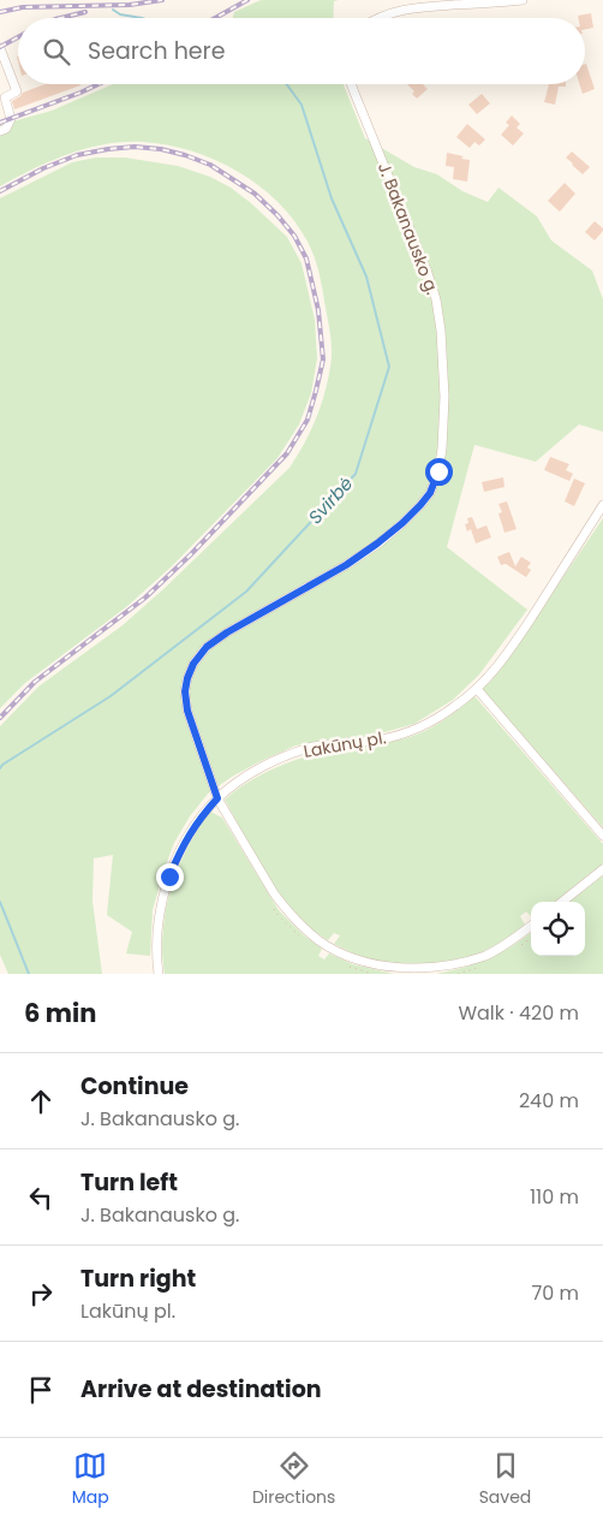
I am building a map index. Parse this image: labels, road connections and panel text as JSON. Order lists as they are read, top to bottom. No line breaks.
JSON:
{"streets":{"street":["J. Bakanausko g.","Lakūnų pl."]},"crossings":[["J. Bakanausko g.","Lakūnų pl."]],"water":["Svirbė"],"page":{"search":"Search here","heading":["6 min","Walk · 420 m"],"list":[["Continue","J. Bakanausko g.","240 m"],["Turn left","J. Bakanausko g.","110 m"],["Turn right","Lakūnų pl.","70 m"],"Arrive at destination"],"nav":["Map","Directions","Saved"]}}
